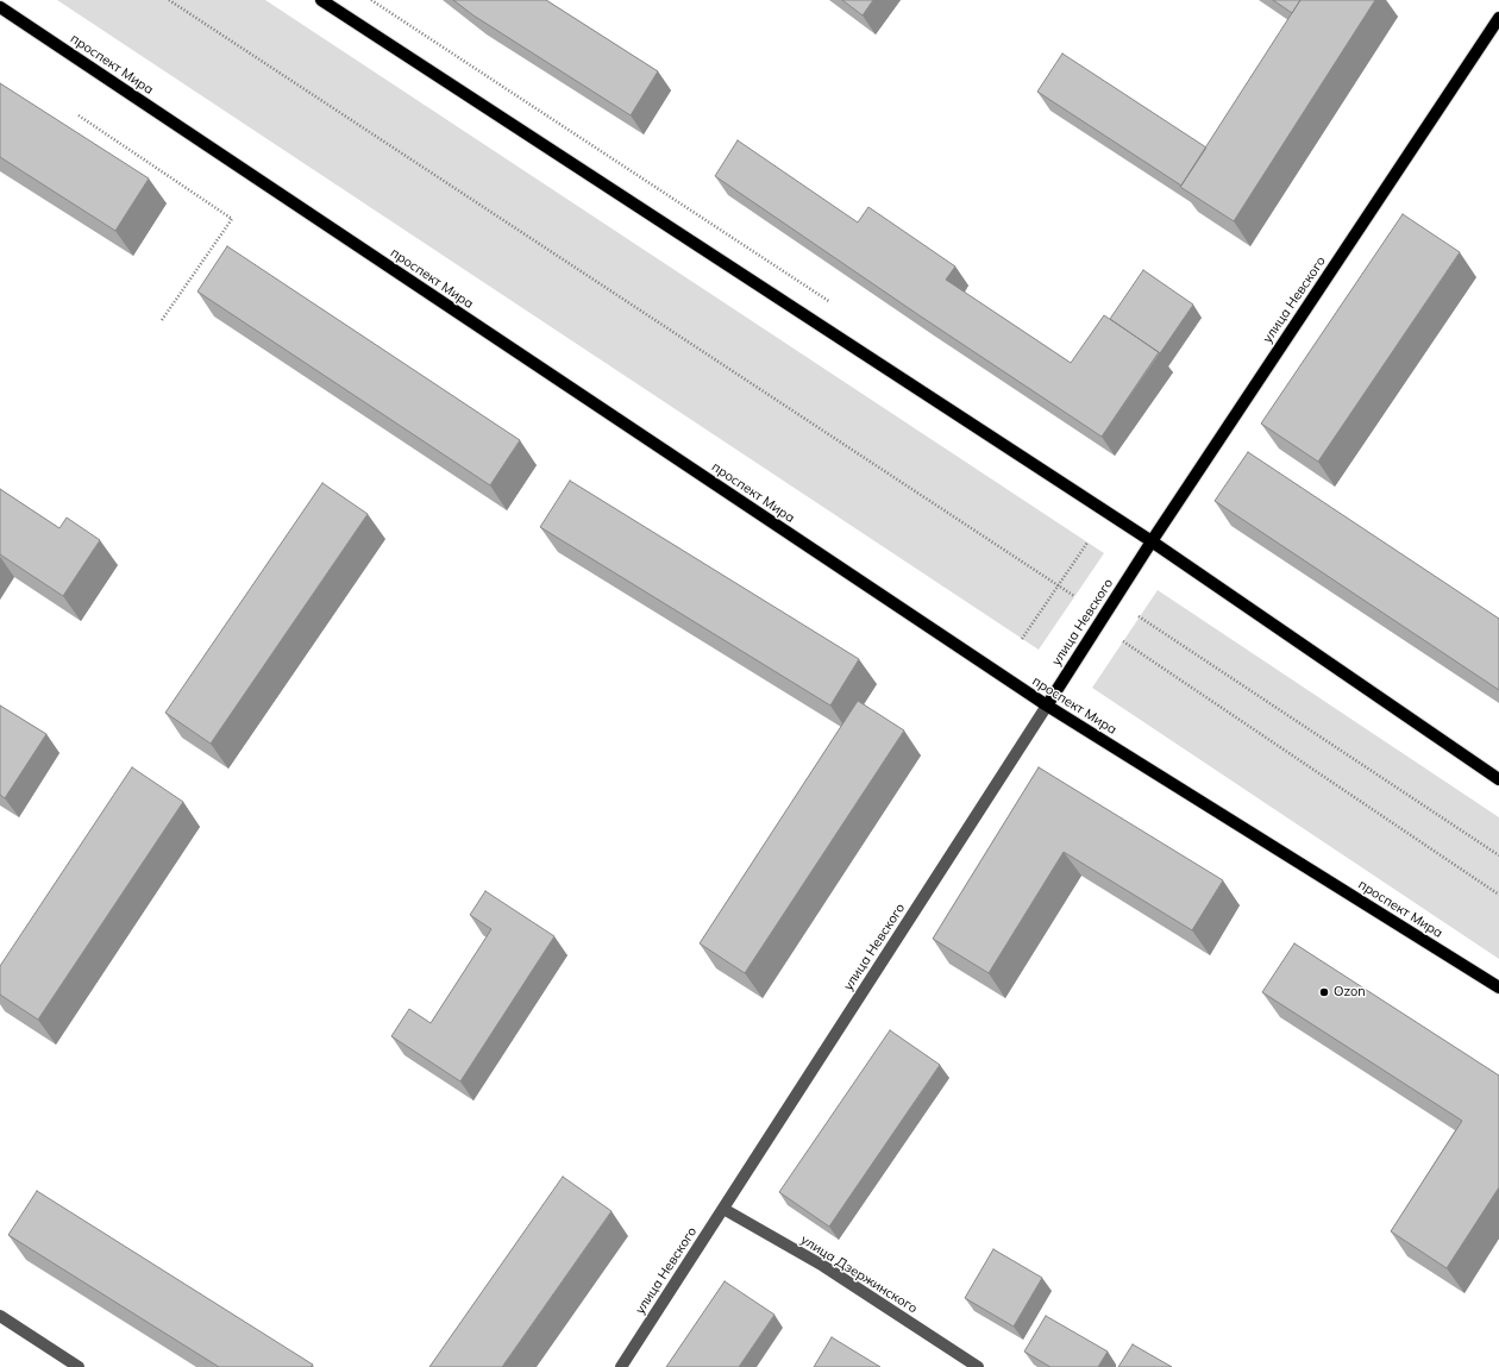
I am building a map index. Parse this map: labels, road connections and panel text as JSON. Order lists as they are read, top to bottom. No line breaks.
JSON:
{"streets":{"main road":["проспект Мира","улица Невского"],"street":["улица Дзержинского"]},"crossings":[["проспект Мира","улица Невского"],["улица Невского","улица Дзержинского"]],"places":["Ozon"]}
